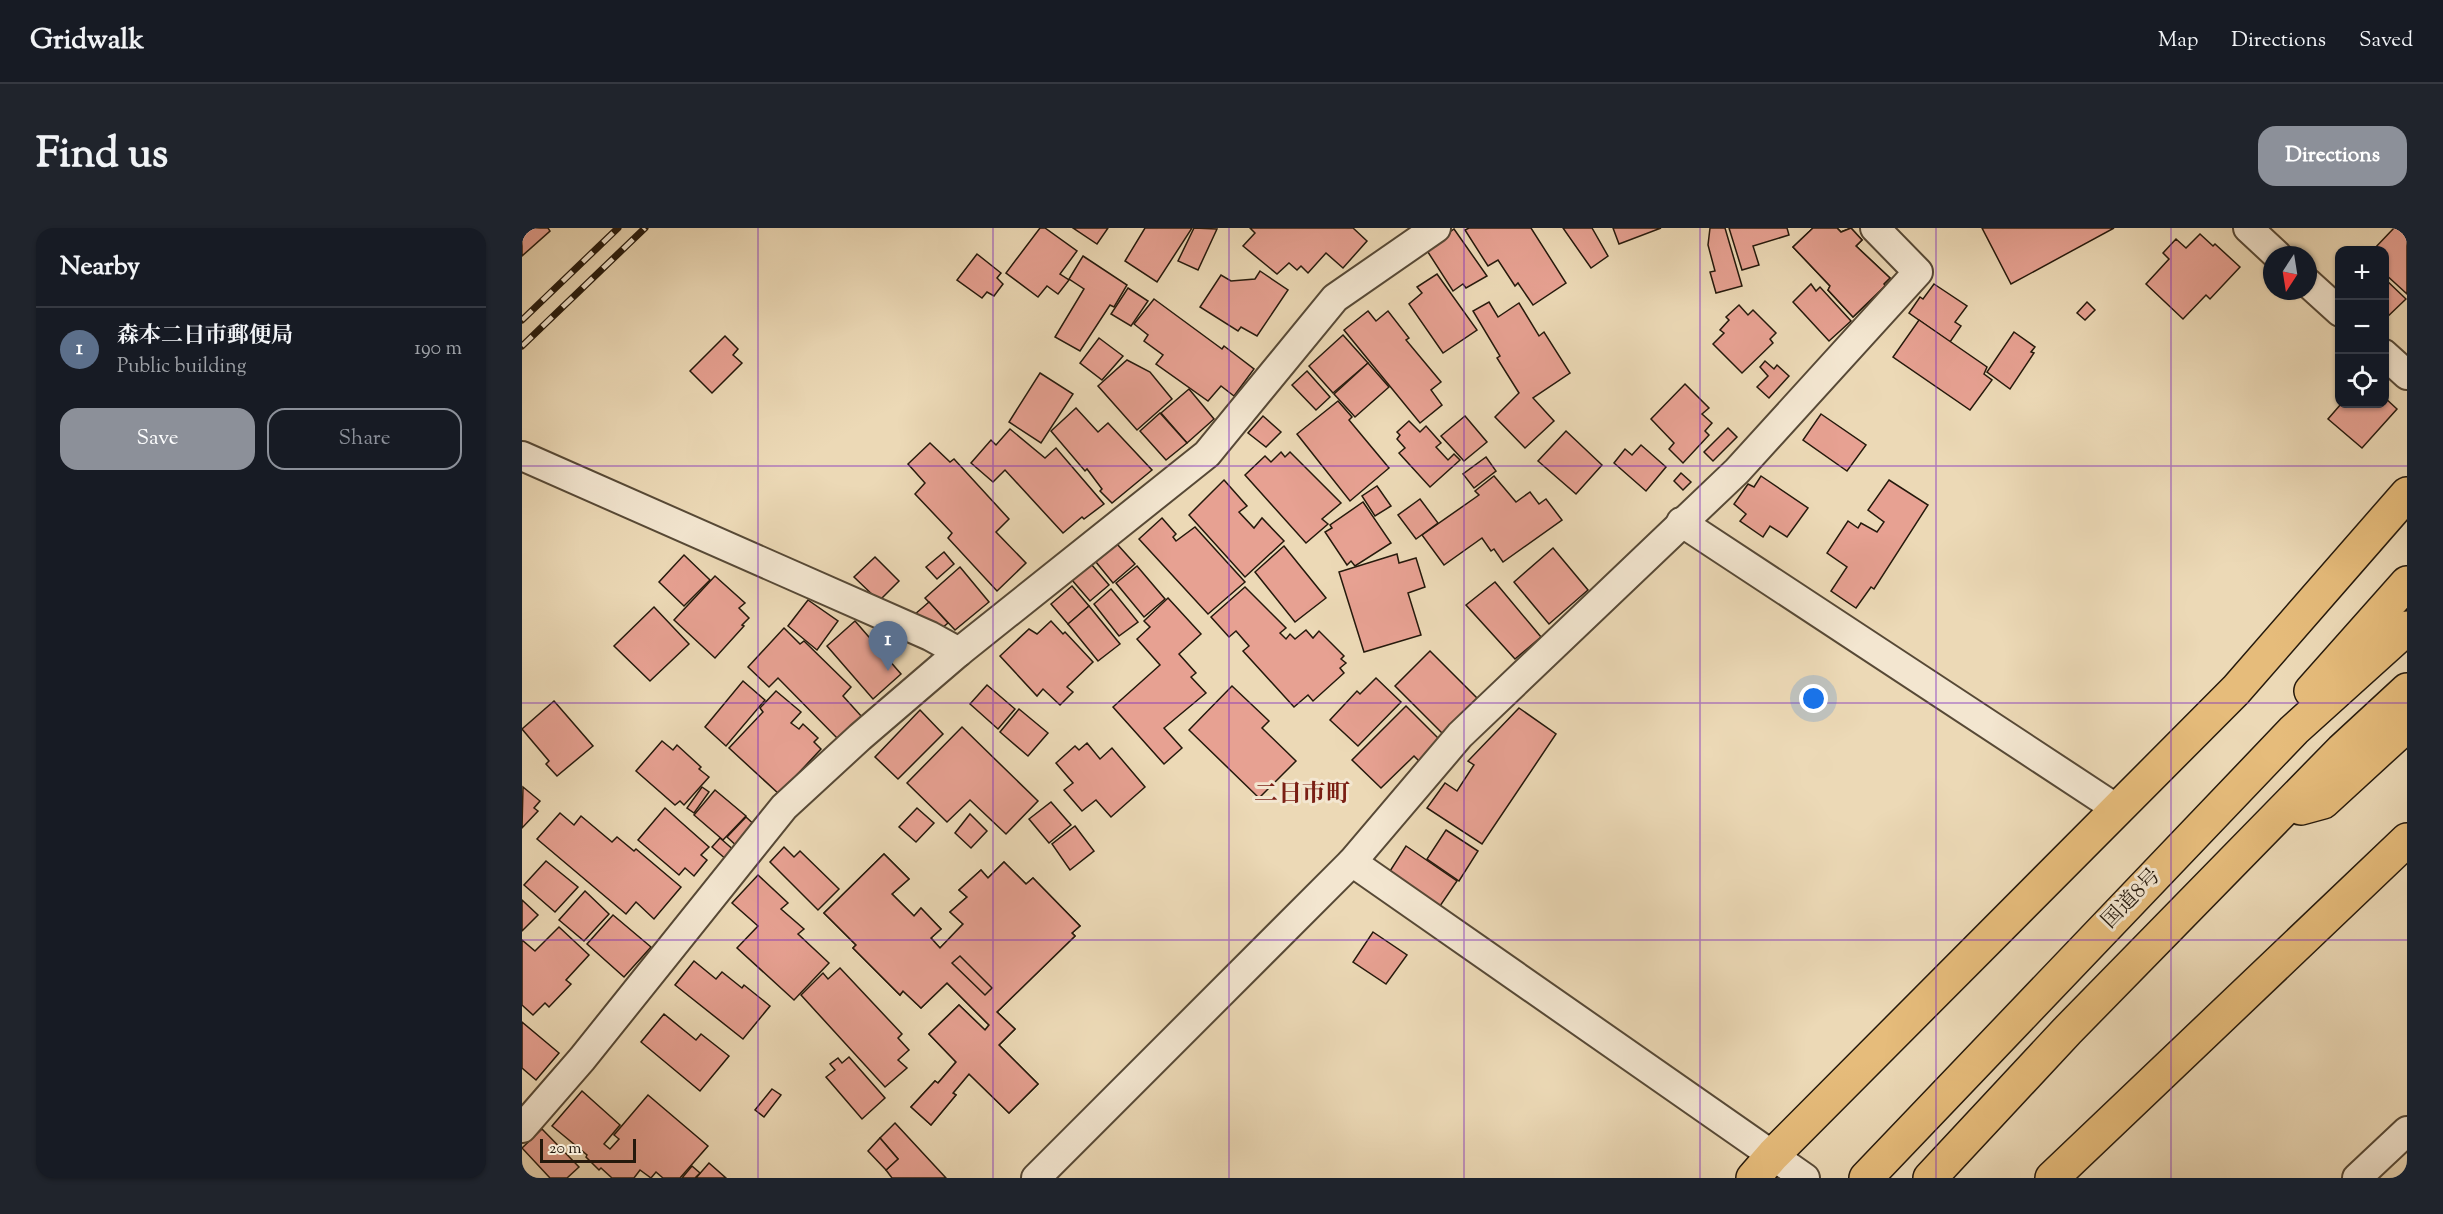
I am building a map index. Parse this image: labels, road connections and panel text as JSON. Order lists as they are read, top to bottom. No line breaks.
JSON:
{"streets":{"highway":["国道8号"]},"districts":["二日市町"],"scale_bar":"20 m","north":"bottom","page":{"header":"Gridwalk","nav":["Map","Directions","Saved"],"title":"Find us","buttons":["Directions",["Save","Share"]],"heading":"Nearby","map_buttons":["+","−"],"list":[{"mark":"1","name":"森本二日市郵便局","note":"Public building","value":"190 m"}],"pins":"1","scale":"20 m"}}
